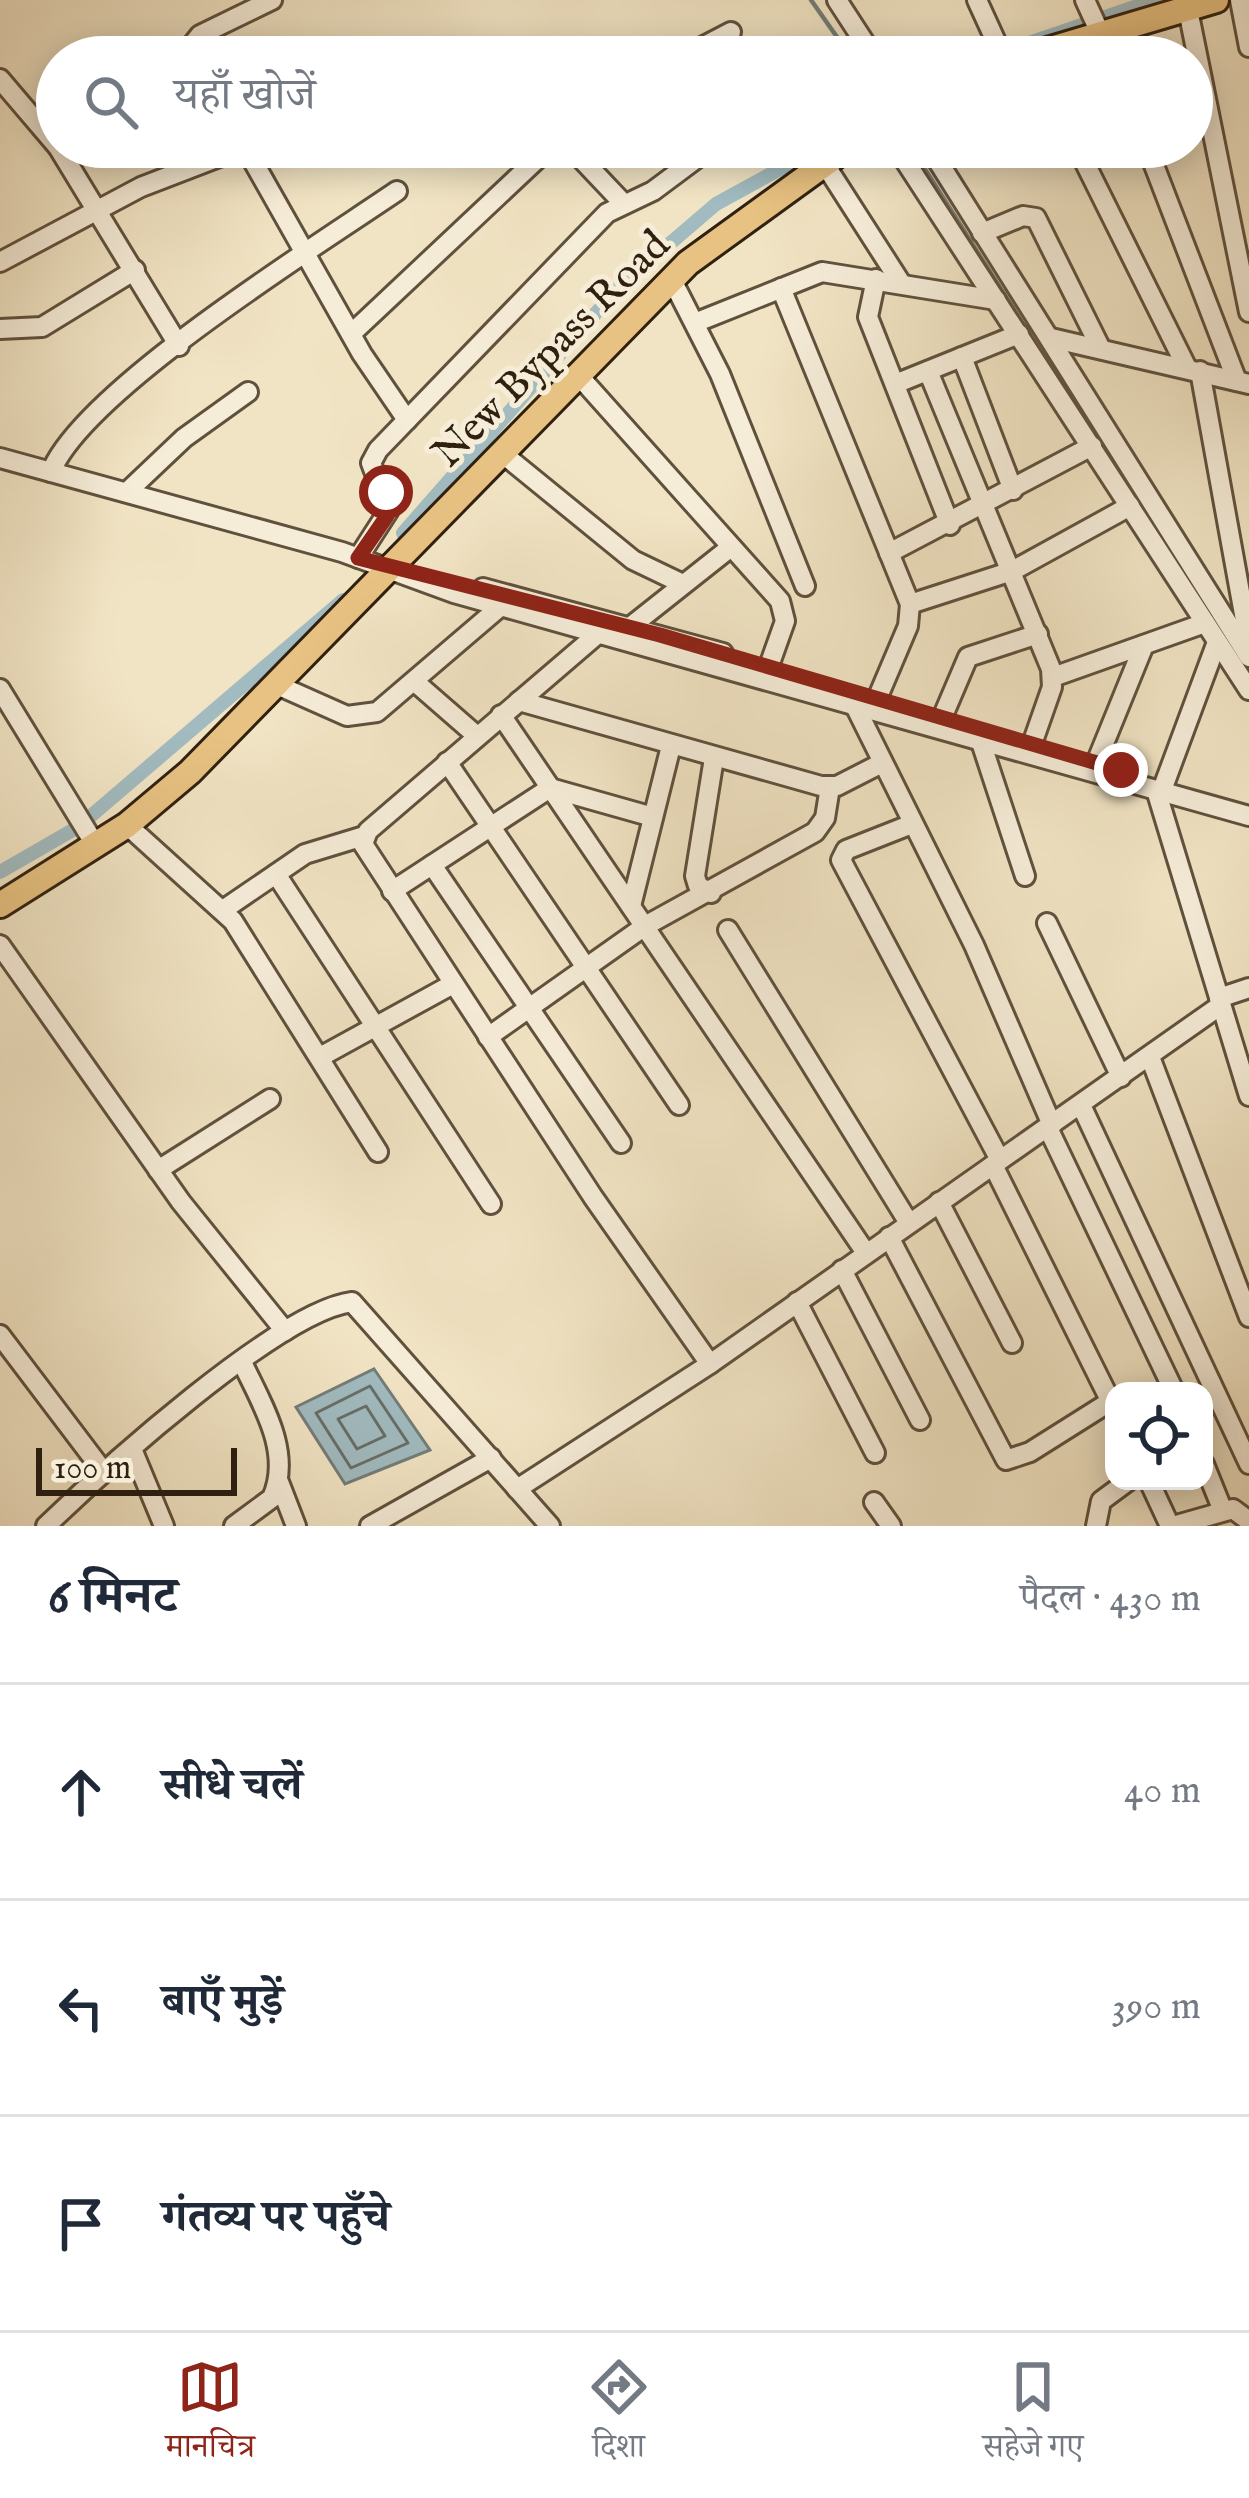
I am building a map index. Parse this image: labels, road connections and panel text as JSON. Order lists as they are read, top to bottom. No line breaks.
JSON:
{"streets":{"main road":["New Bypass Road"]},"scale_bar":"100 m","page":{"search":"यहाँ खोजें","scale":"100 m","heading":["6 मिनट","पैदल · 430 m"],"list":[["सीधे चलें","40 m"],["बाएँ मुड़ें","390 m"],"गंतव्य पर पहुँचे"],"nav":["मानचित्र","दिशा","सहेजे गए"]}}
